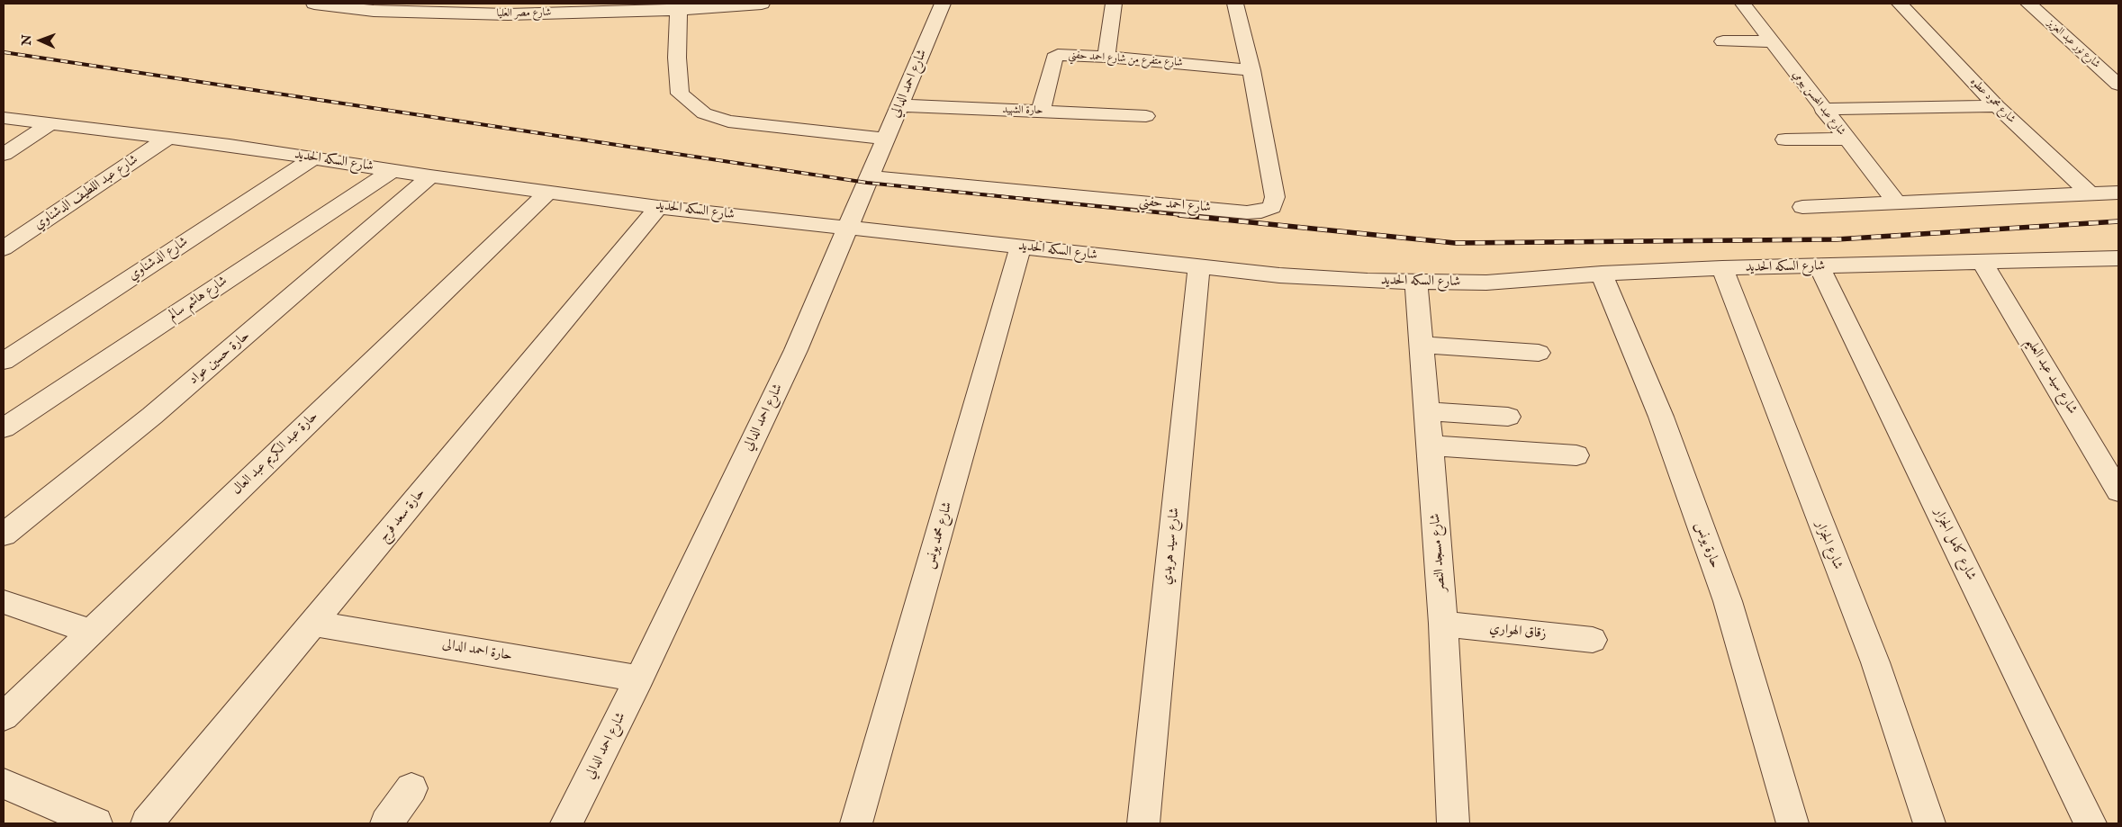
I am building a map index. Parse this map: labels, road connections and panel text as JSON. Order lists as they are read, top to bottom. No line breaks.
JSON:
{"streets":{"street":["شارع مصر العليا","شارع نور عبد العزيز","شارع متفرع من شارع احمد حفني","شارع احمد الدالي","شارع محمود عطوه","شارع عبد المحسن بيومي","حارة الشهيد","شارع السكه الحديد","شارع عبد اللطيف الدشناوي","شارع احمد حفني","شارع الدشناوي","شارع هاشم سالم","حارة حسين عواد","شارع سيد عبد العليم","حارة عبد الكريم عبد العال","حارة سعد فرج","شارع محمد يونس","شارع كامل الجزار","حارة يونس","شارع الجزار","شارع سيد هريدي","شارع مسجد النصر","زقاق الهواري","حارة احمد الدالى"]},"crossings":[["شارع متفرع من شارع احمد حفني","حارة الشهيد"],["شارع متفرع من شارع احمد حفني","شارع احمد حفني"],["شارع احمد الدالي","حارة الشهيد"],["شارع احمد الدالي","شارع السكه الحديد"],["شارع احمد الدالي","شارع احمد حفني"],["شارع احمد الدالي","حارة احمد الدالى"],["شارع السكه الحديد","شارع عبد اللطيف الدشناوي"],["شارع السكه الحديد","شارع الدشناوي"],["شارع السكه الحديد","شارع هاشم سالم"],["شارع السكه الحديد","حارة حسين عواد"],["شارع السكه الحديد","شارع سيد عبد العليم"],["شارع السكه الحديد","حارة عبد الكريم عبد العال"],["شارع السكه الحديد","حارة سعد فرج"],["شارع السكه الحديد","شارع محمد يونس"],["شارع السكه الحديد","شارع كامل الجزار"],["شارع السكه الحديد","حارة يونس"],["شارع السكه الحديد","شارع الجزار"],["شارع السكه الحديد","شارع سيد هريدي"],["شارع السكه الحديد","شارع مسجد النصر"],["حارة سعد فرج","حارة احمد الدالى"],["شارع مسجد النصر","زقاق الهواري"]],"north":"left"}
